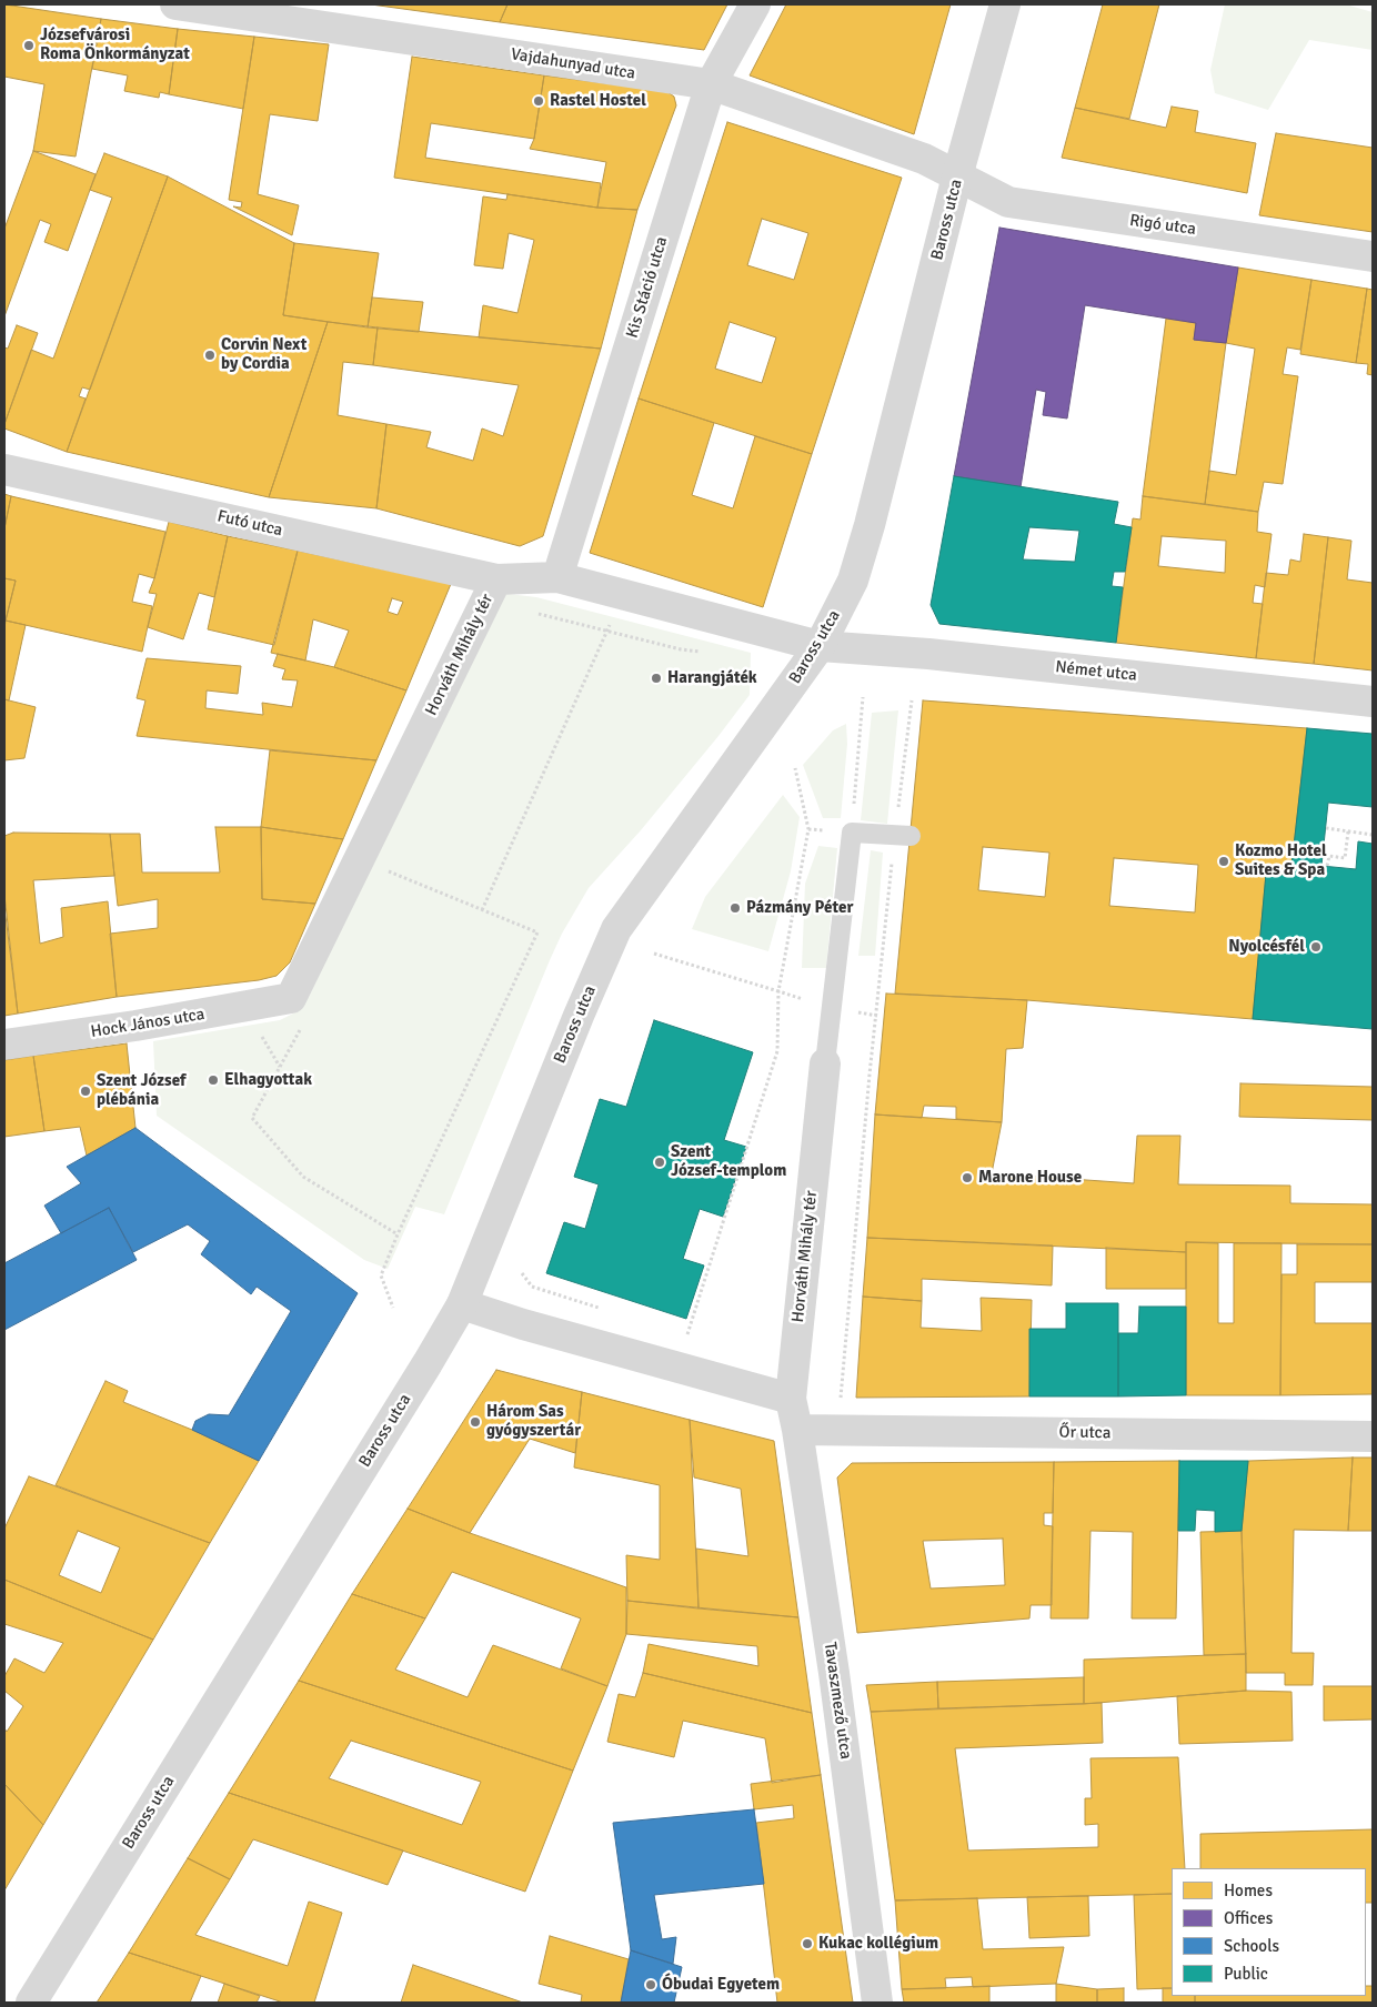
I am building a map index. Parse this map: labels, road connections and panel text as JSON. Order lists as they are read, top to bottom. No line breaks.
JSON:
{"streets":{"street":["Vajdahunyad utca","Baross utca","Rigó utca","Kis Stáció utca","Futó utca","Horváth Mihály tér","Német utca","Hock János utca","Őr utca","Tavaszmező utca"]},"crossings":[["Vajdahunyad utca","Baross utca"],["Vajdahunyad utca","Rigó utca"],["Vajdahunyad utca","Kis Stáció utca"],["Baross utca","Rigó utca"],["Baross utca","Horváth Mihály tér"],["Baross utca","Német utca"],["Kis Stáció utca","Horváth Mihály tér"],["Futó utca","Horváth Mihály tér"],["Horváth Mihály tér","Német utca"],["Horváth Mihály tér","Hock János utca"],["Horváth Mihály tér","Tavaszmező utca"],["Őr utca","Tavaszmező utca"]],"places":["Józsefvárosi Roma Önkormányzat","Rastel Hostel","Corvin Next by Cordia","Harangjáték","Kozmo Hotel Suites & Spa","Pázmány Péter","Nyolcésfél","Elhagyottak","Szent József plébánia","Szent József-templom","Marone House","Három Sas gyógyszertár","Kukac kollégium","Óbudai Egyetem"],"legend":["Homes","Offices","Schools","Public"]}
